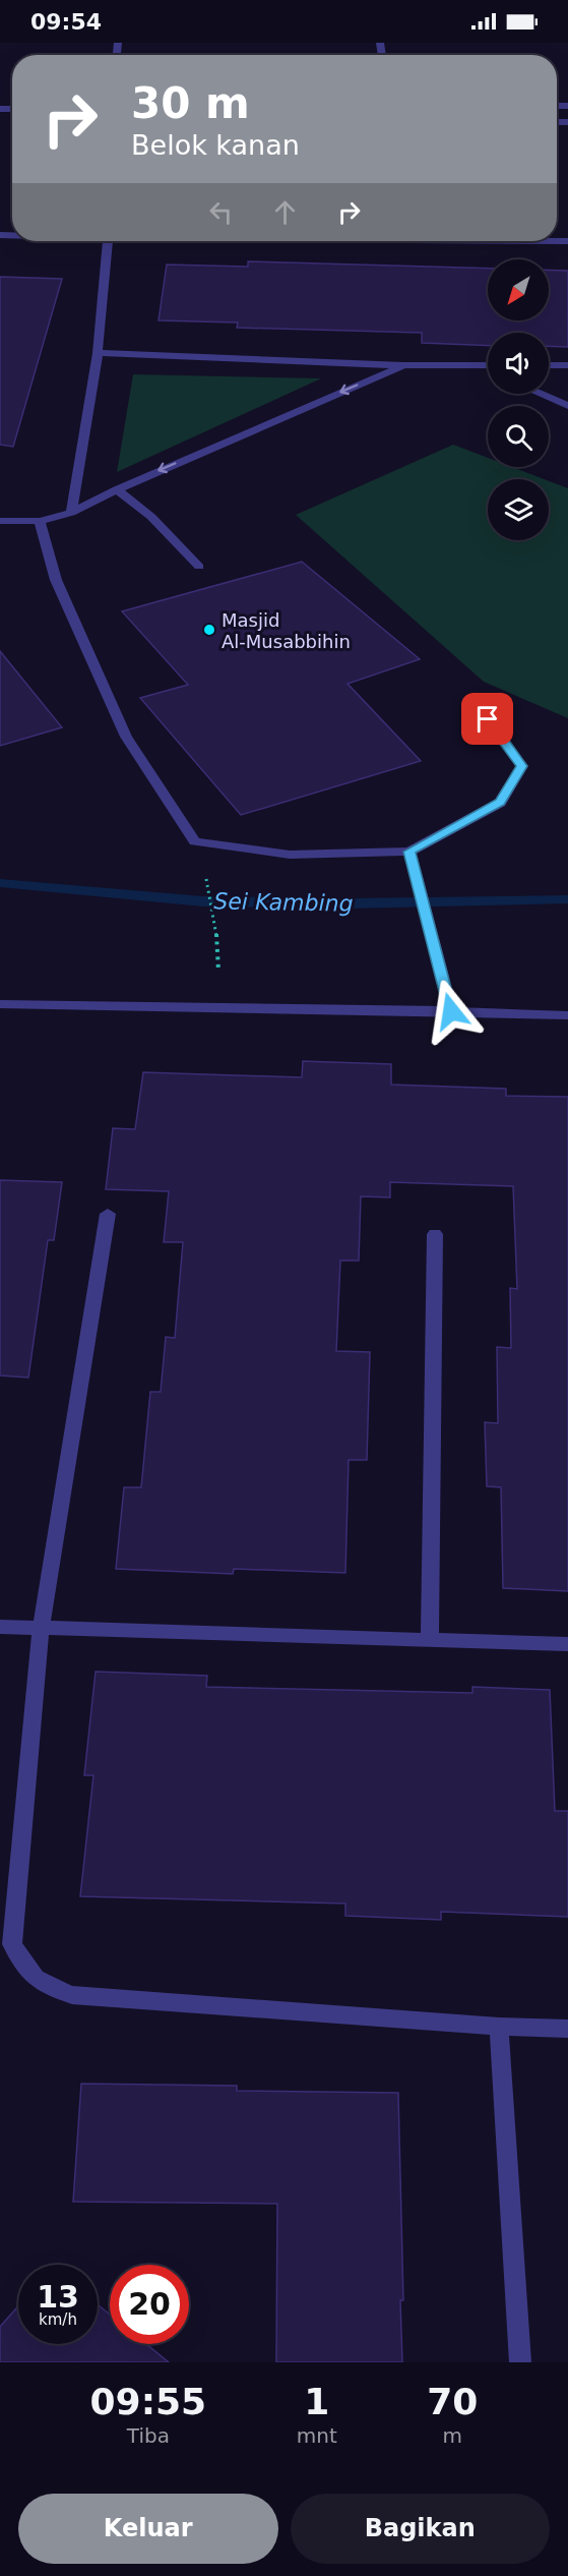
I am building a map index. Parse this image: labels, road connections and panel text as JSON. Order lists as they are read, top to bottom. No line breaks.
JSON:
{"water":["Sei Kambing"],"places":["Masjid Al-Musabbihin"],"north":"bottom left","page":{"status":"09:54","turn":["30 m","Belok kanan"],"speed":"13 km/h","limit":"20","eta":["09:55","Tiba","1","mnt","70","m"],"buttons":["Keluar","Bagikan"]}}
